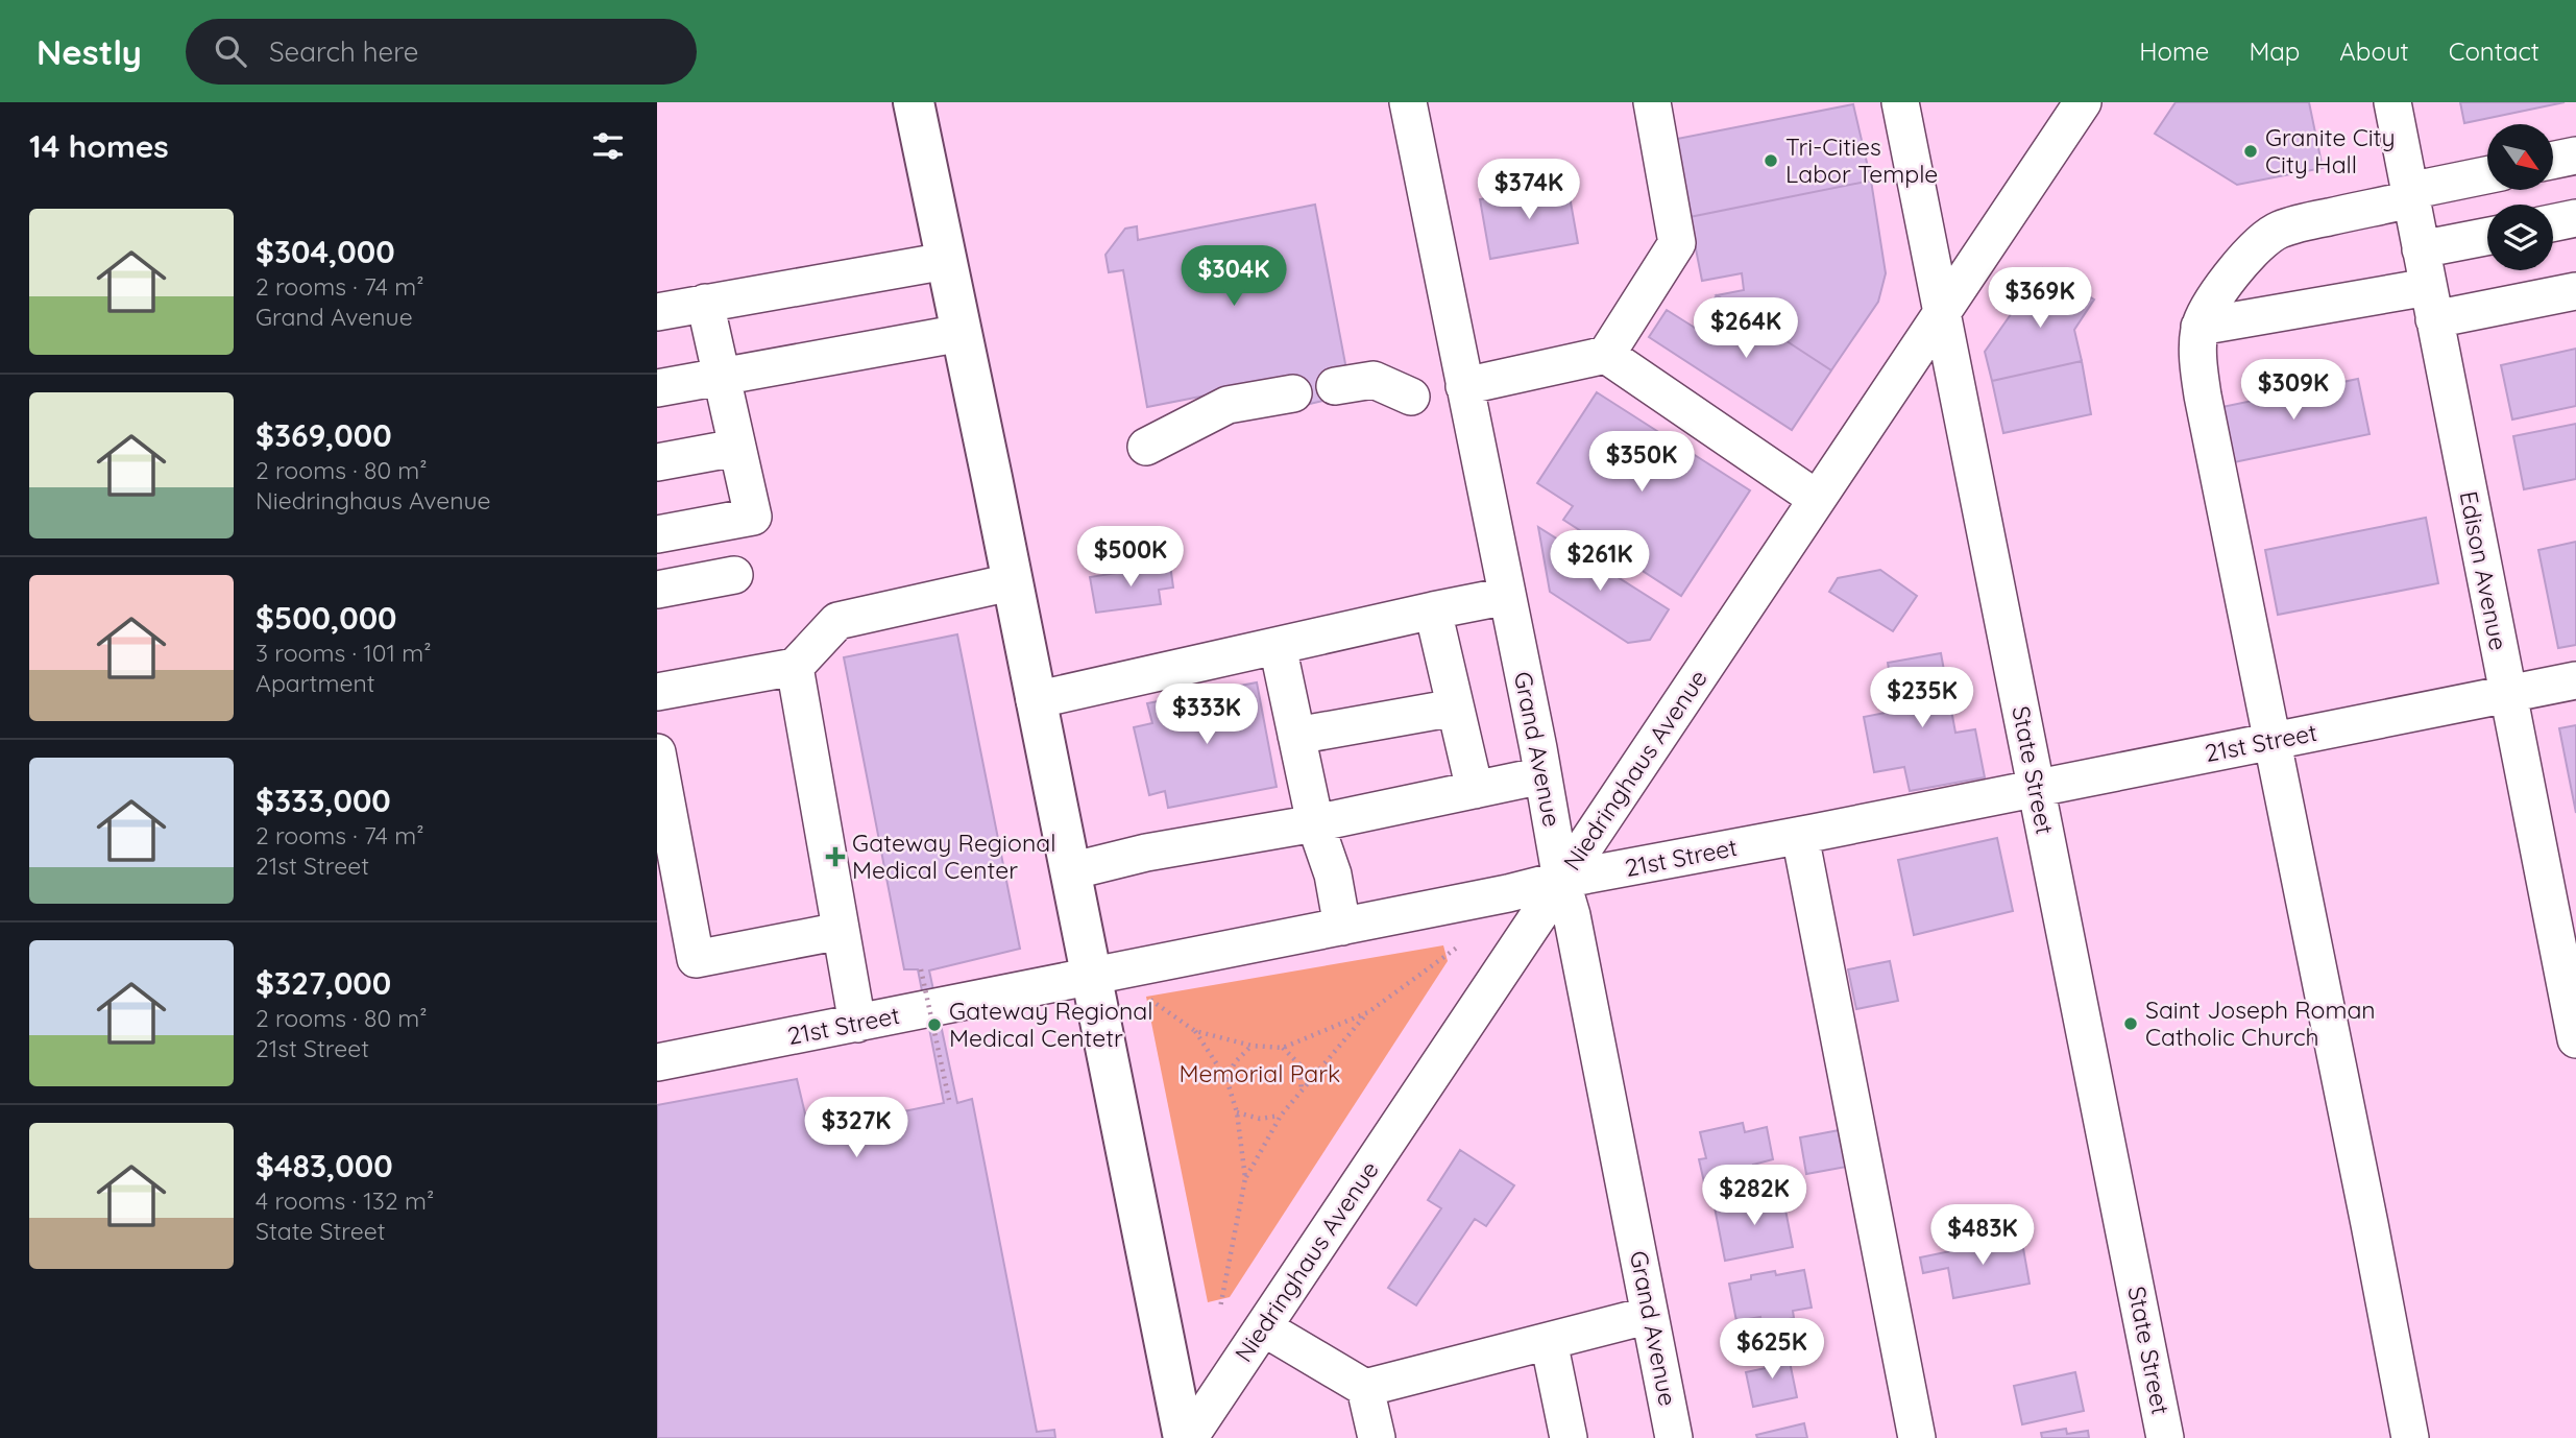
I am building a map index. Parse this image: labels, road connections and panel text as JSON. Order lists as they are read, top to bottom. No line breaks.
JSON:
{"streets":{"street":["Edison Avenue","21st Street","Grand Avenue","Niedringhaus Avenue","State Street"]},"crossings":[["Edison Avenue","21st Street"],["21st Street","Grand Avenue"],["21st Street","Niedringhaus Avenue"],["21st Street","State Street"],["Grand Avenue","Niedringhaus Avenue"],["Niedringhaus Avenue","State Street"]],"parks":["Memorial Park"],"places":{"other":["Granite City City Hall","Tri-Cities Labor Temple","Saint Joseph Roman Catholic Church","Gateway Regional Medical Centetr"],"health":["Gateway Regional Medical Center"]},"north":"bottom right","page":{"header":"Nestly","search":"Search here","nav":["Home","Map","About","Contact"],"heading":"14 homes","price":["$374K","$304K","$369K","$264K","$309K","$350K","$500K","$261K","$235K","$333K","$327K","$282K","$483K","$625K"],"list":[{"name":"$304,000","note":"2 rooms · 74 m² · Grand Avenue"},{"name":"$369,000","note":"2 rooms · 80 m² · Niedringhaus Avenue"},{"name":"$500,000","note":"3 rooms · 101 m² · Apartment"},{"name":"$333,000","note":"2 rooms · 74 m² · 21st Street"},{"name":"$327,000","note":"2 rooms · 80 m² · 21st Street"},{"name":"$483,000","note":"4 rooms · 132 m² · State Street"}]}}
